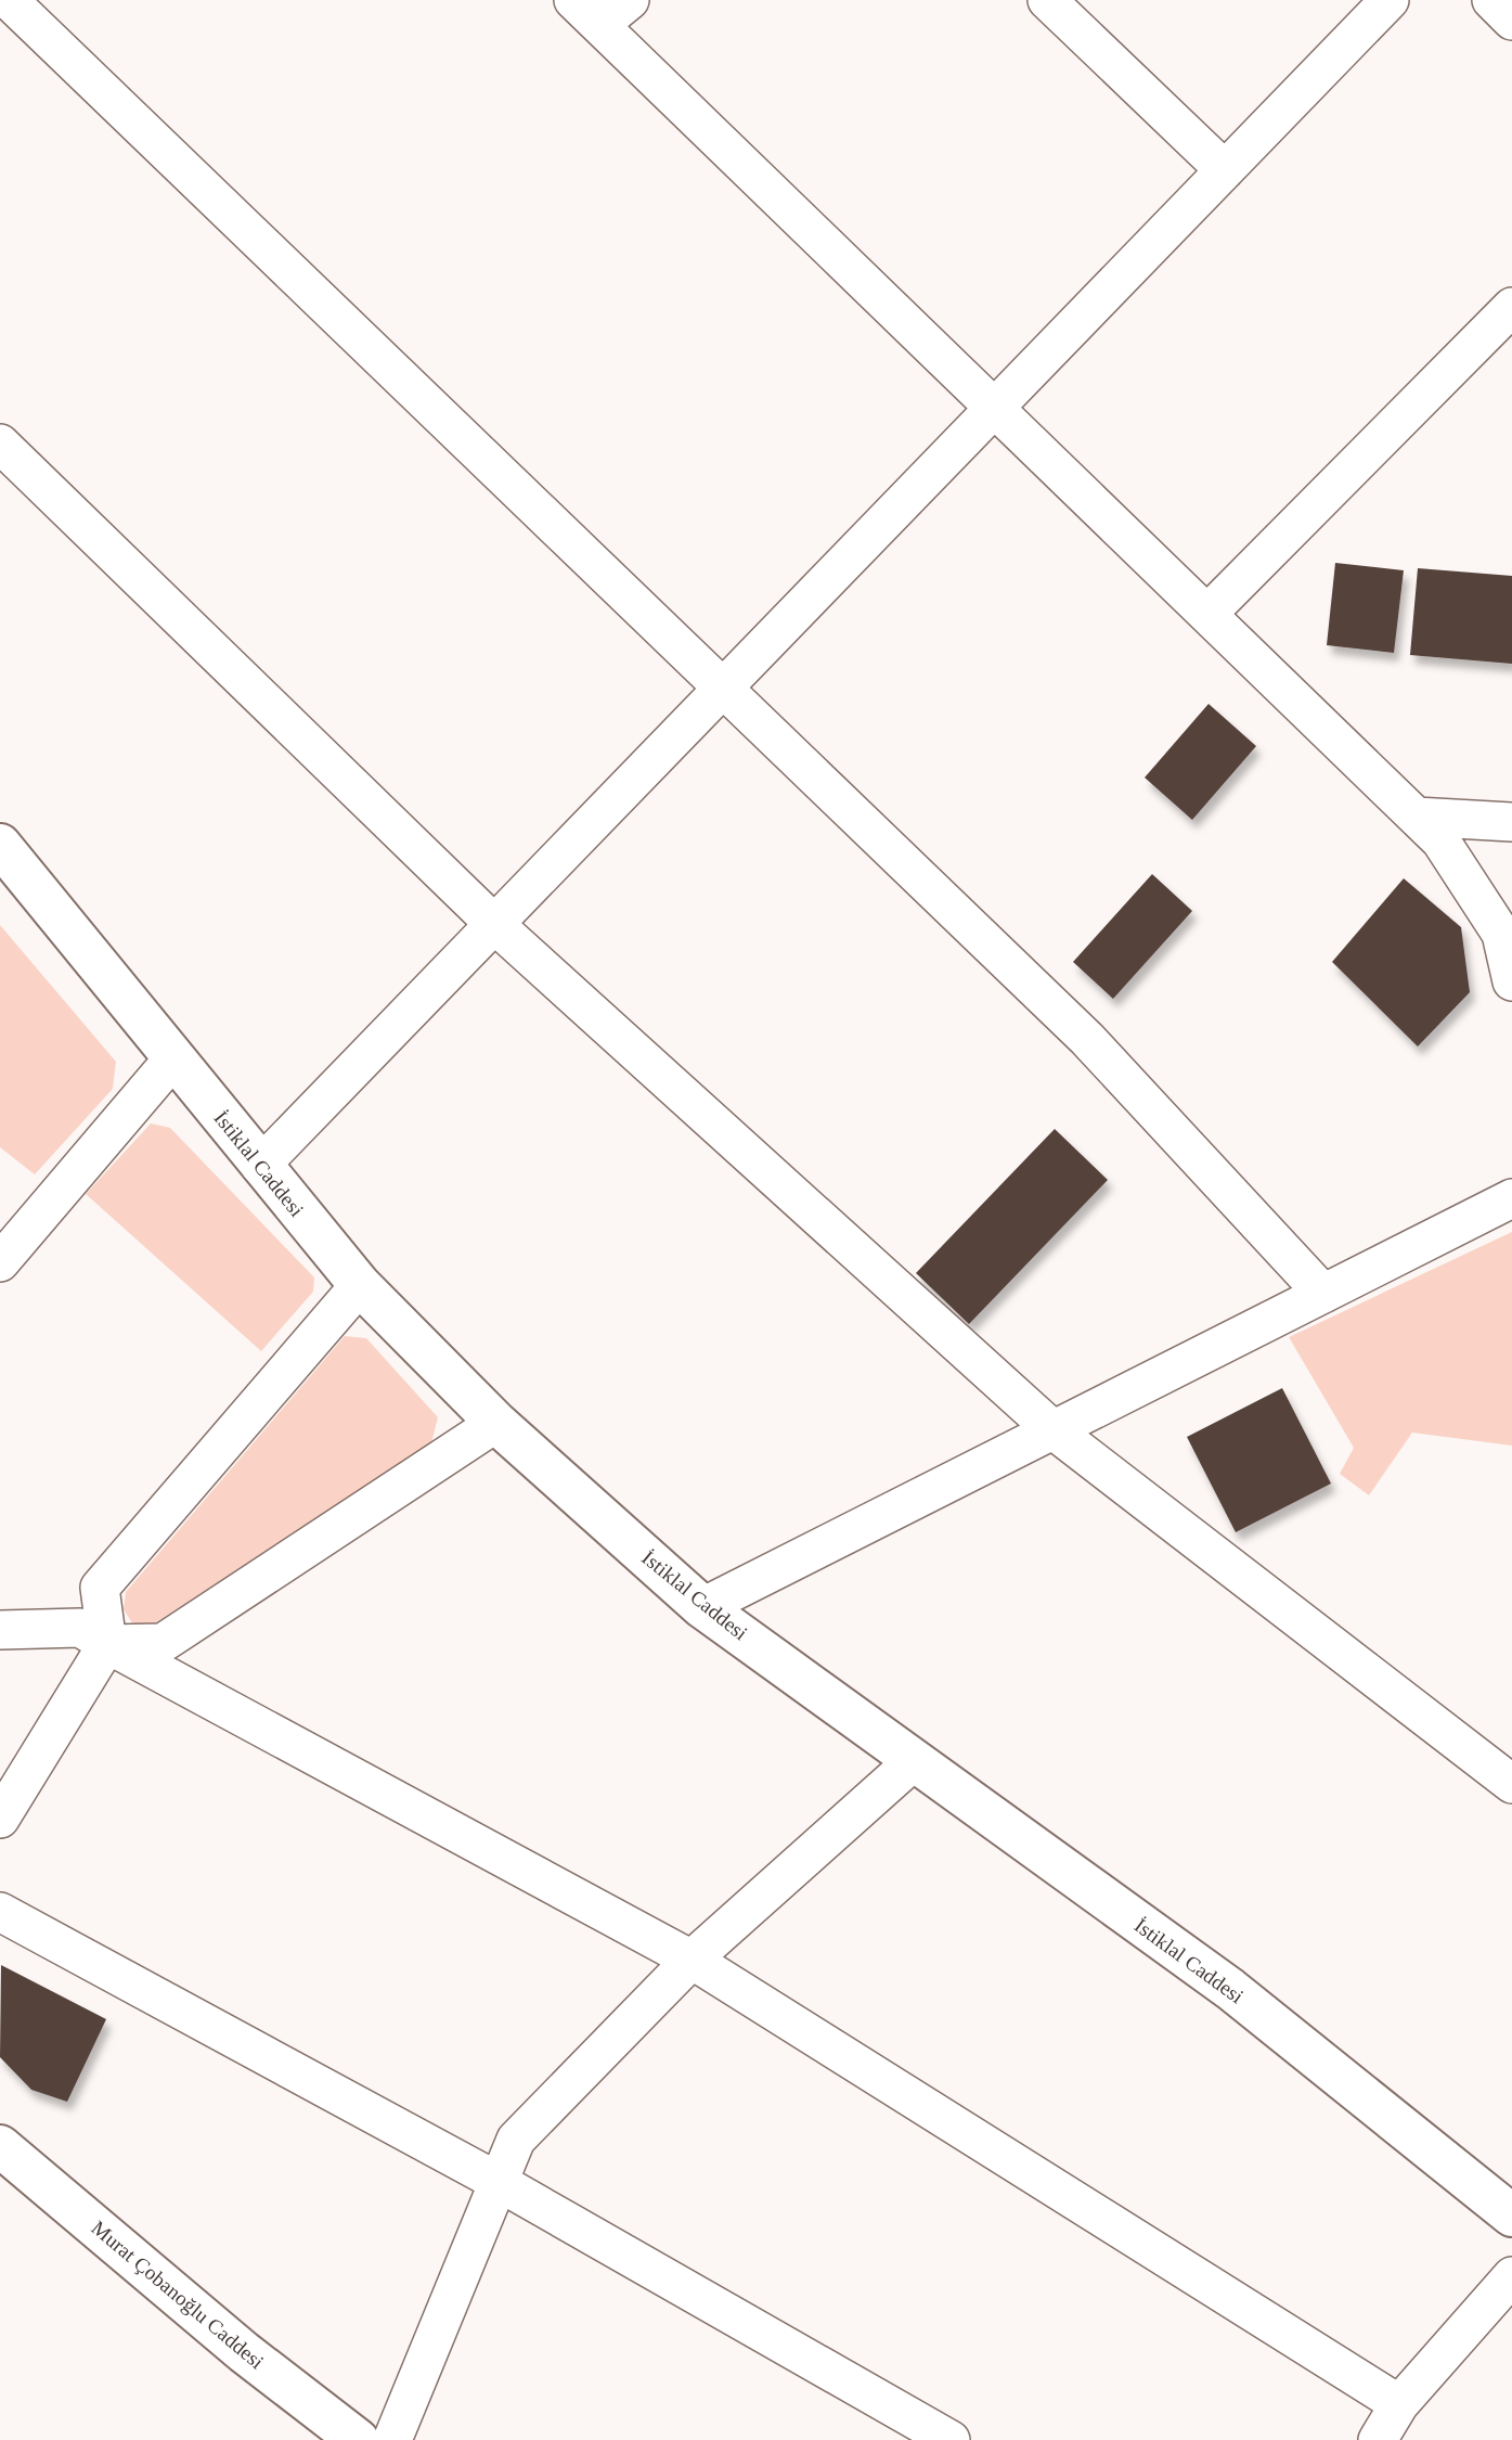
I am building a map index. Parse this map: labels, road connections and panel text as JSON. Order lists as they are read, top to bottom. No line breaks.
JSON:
{"streets":{"street":["İstiklal Caddesi","Murat Çobanoğlu Caddesi"]}}
